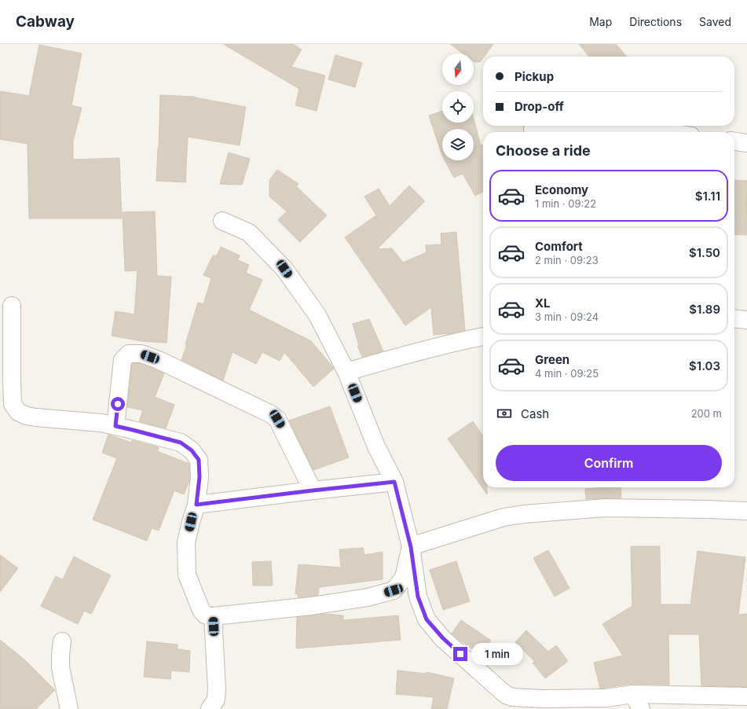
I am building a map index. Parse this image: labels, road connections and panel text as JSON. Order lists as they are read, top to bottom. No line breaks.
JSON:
{"north":"bottom","page":{"header":"Cabway","nav":["Map","Directions","Saved"],"banner":["Pickup","Drop-off"],"heading":"Choose a ride","list":[{"name":"Economy","note":"1 min · 09:22","value":"$1.11"},{"name":"Comfort","note":"2 min · 09:23","value":"$1.50"},{"name":"XL","note":"3 min · 09:24","value":"$1.89"},{"name":"Green","note":"4 min · 09:25","value":"$1.03"}],"pay":["Cash","200 m"],"buttons":"Confirm","bubble":"1 min"}}
